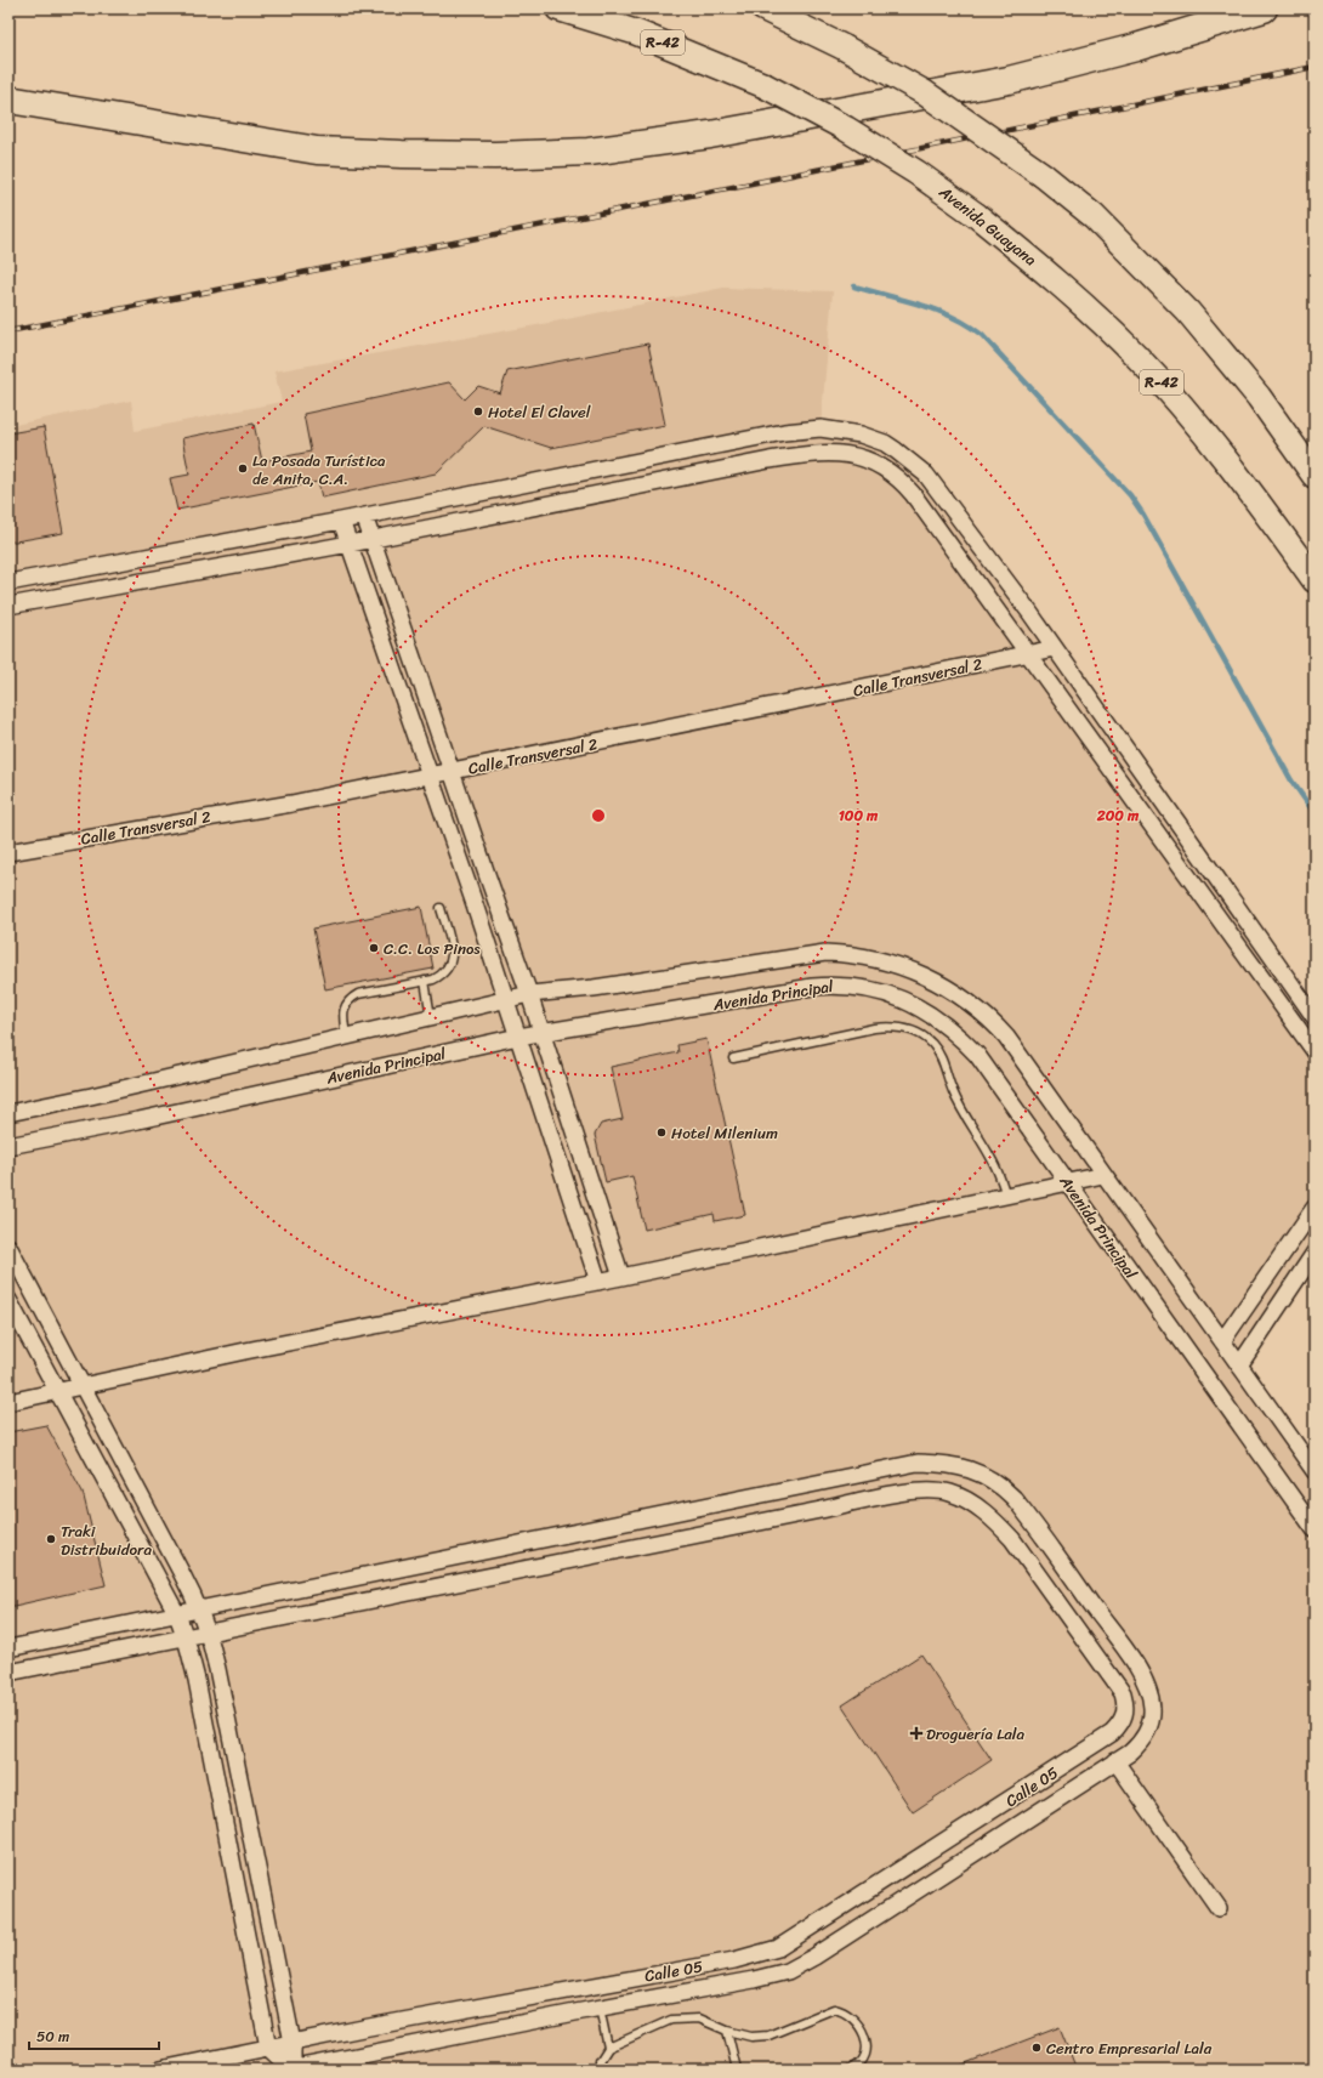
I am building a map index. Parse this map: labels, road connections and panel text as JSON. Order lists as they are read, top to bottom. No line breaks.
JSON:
{"streets":{"main road":["R-42","Avenida Guayana"],"street":["Calle Transversal 2","Avenida Principal","Calle 05"]},"places":{"other":["Hotel El Clavel","La Posada Turística de Anita, C.A.","C.C. Los Pinos","Hotel Milenium","Traki Distribuidora","Centro Empresarial Lala"],"health":["Droguería Lala"]},"scale_bar":"50 m","rings":["100 m","200 m"]}
